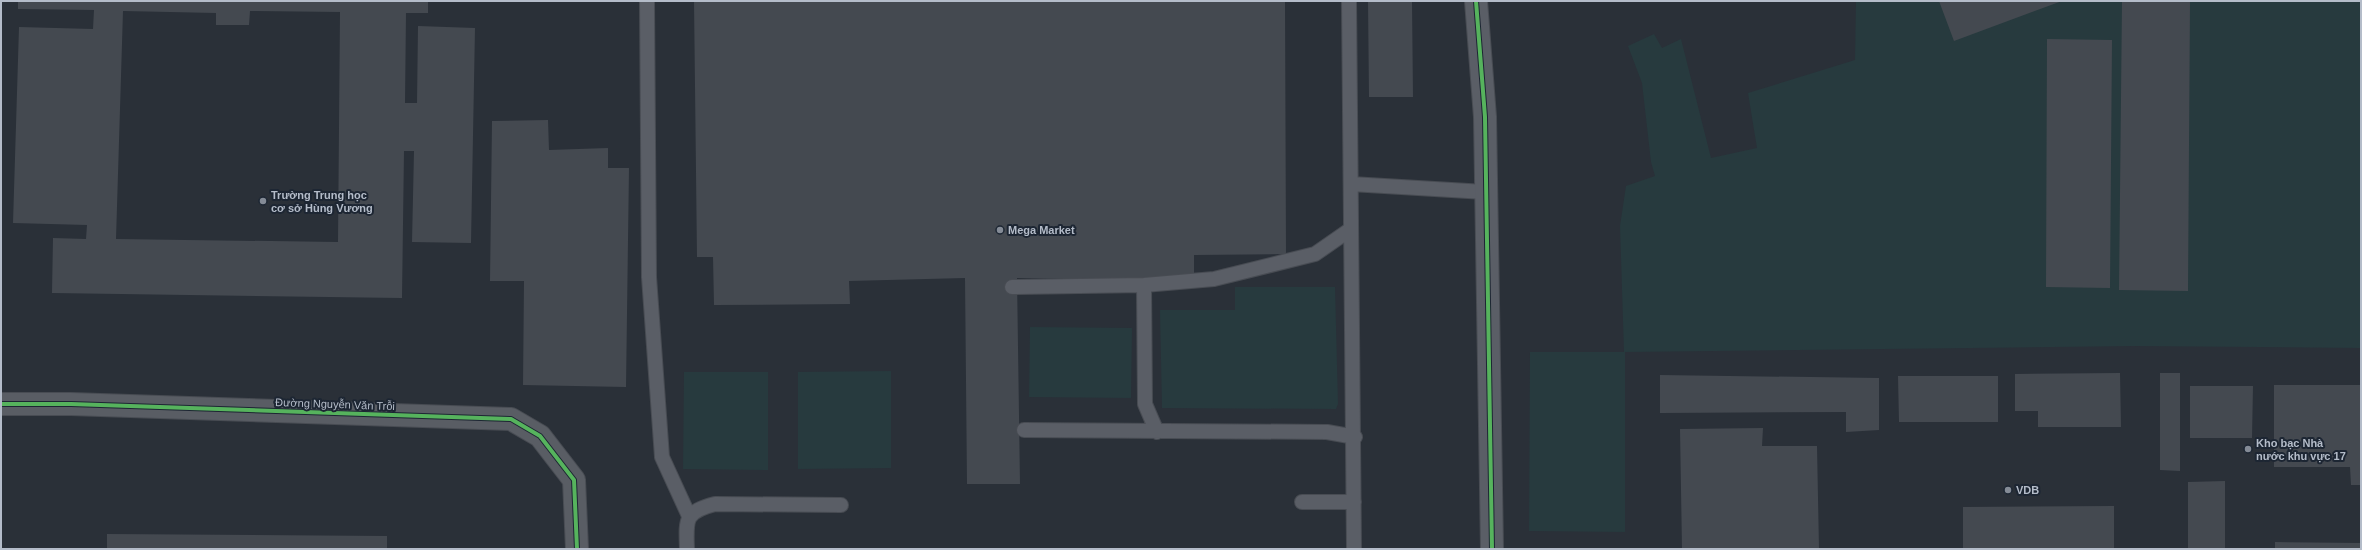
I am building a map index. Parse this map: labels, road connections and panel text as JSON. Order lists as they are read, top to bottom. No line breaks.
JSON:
{"streets":{"street":["Đường Nguyễn Văn Trỗi"]},"places":["Trường Trung học cơ sở Hùng Vương","Mega Market","Kho bạc Nhà nước khu vực 17","VDB"]}
